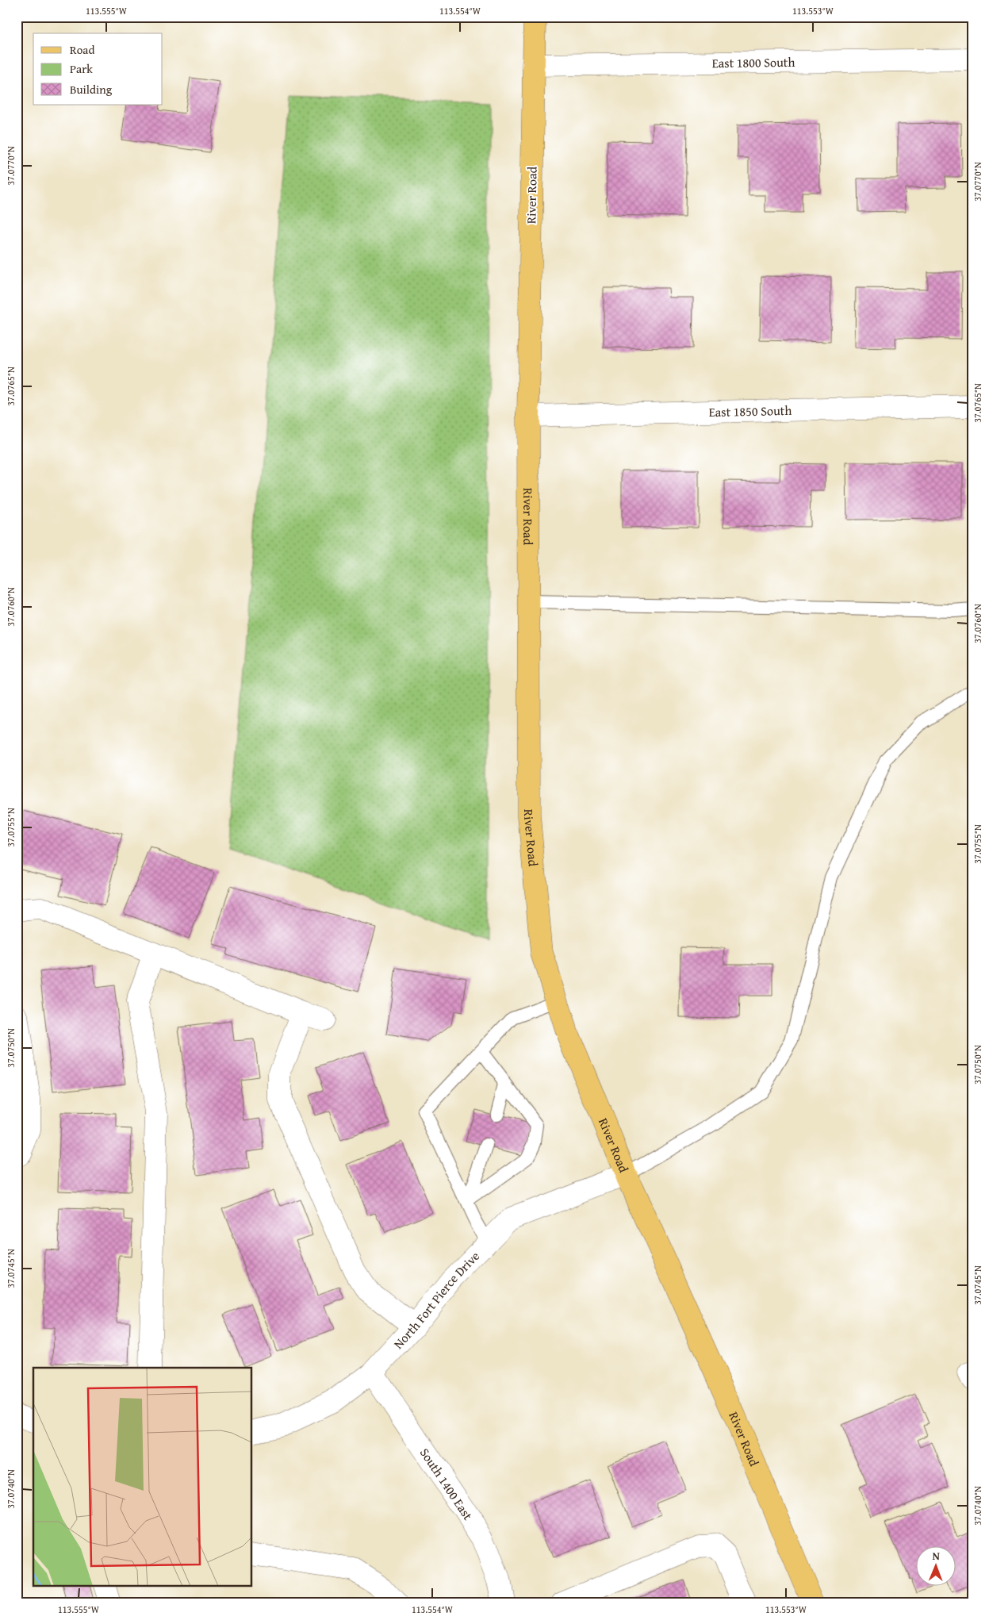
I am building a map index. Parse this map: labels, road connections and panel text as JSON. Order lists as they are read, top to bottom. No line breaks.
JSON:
{"streets":{"main road":["River Road"],"street":["East 1800 South","East 1850 South","North Fort Pierce Drive","South 1400 East"]},"crossings":[["East 1800 South","River Road"],["River Road","East 1850 South"],["River Road","North Fort Pierce Drive"],["North Fort Pierce Drive","South 1400 East"]],"legend":["Road","Park","Building"],"north":"top","coordinates":["113.555°W","113.554°W","113.553°W","37.0770°N","37.0765°N","37.0760°N","37.0755°N","37.0750°N","37.0745°N","37.0740°N"]}
